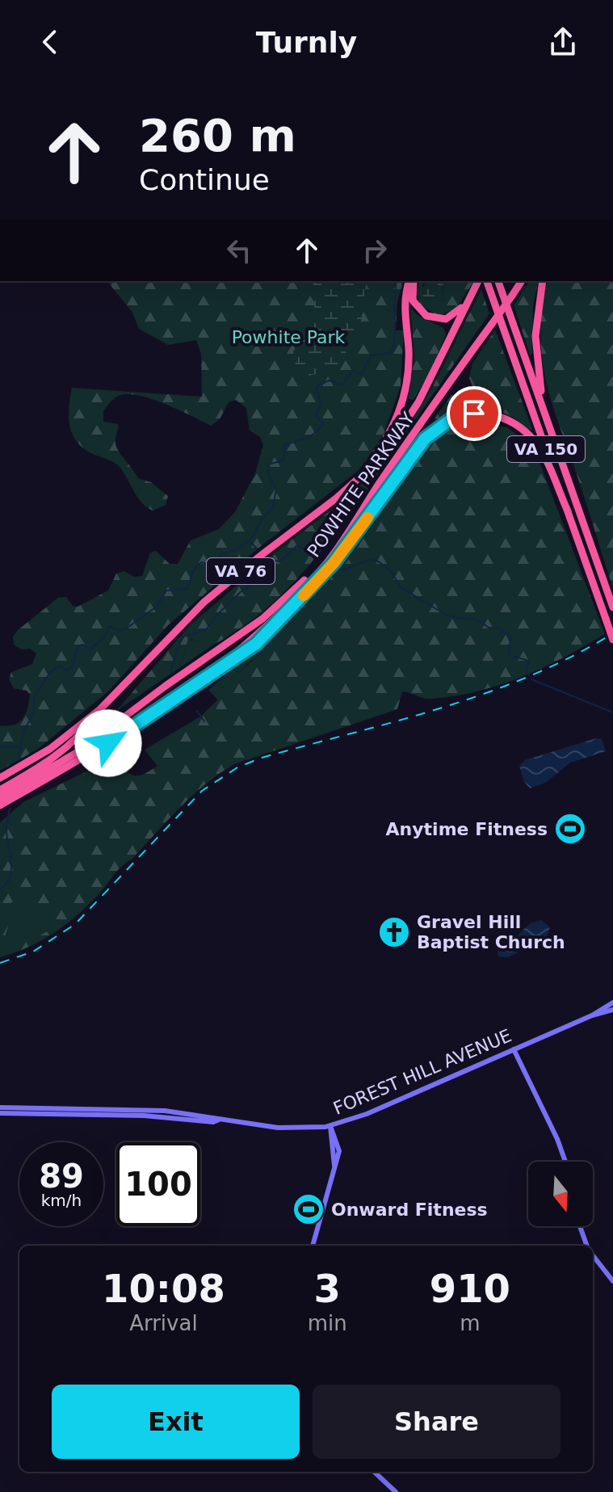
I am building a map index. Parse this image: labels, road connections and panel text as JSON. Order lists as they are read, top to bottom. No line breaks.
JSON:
{"streets":{"highway":["VA 150","POWHITE PARKWAY","VA 76"],"main road":["FOREST HILL AVENUE"]},"crossings":[["VA 150","POWHITE PARKWAY"],["POWHITE PARKWAY","VA 76"]],"parks":["Powhite Park"],"places":{"sports":["Anytime Fitness","Onward Fitness"],"church":["Gravel Hill Baptist Church"]},"north":"bottom","page":{"header":"Turnly","turn":["260 m","Continue"],"speed":"89 km/h","limit":"100","eta":["10:08","Arrival","3","min","910","m"],"buttons":["Exit","Share"]}}
